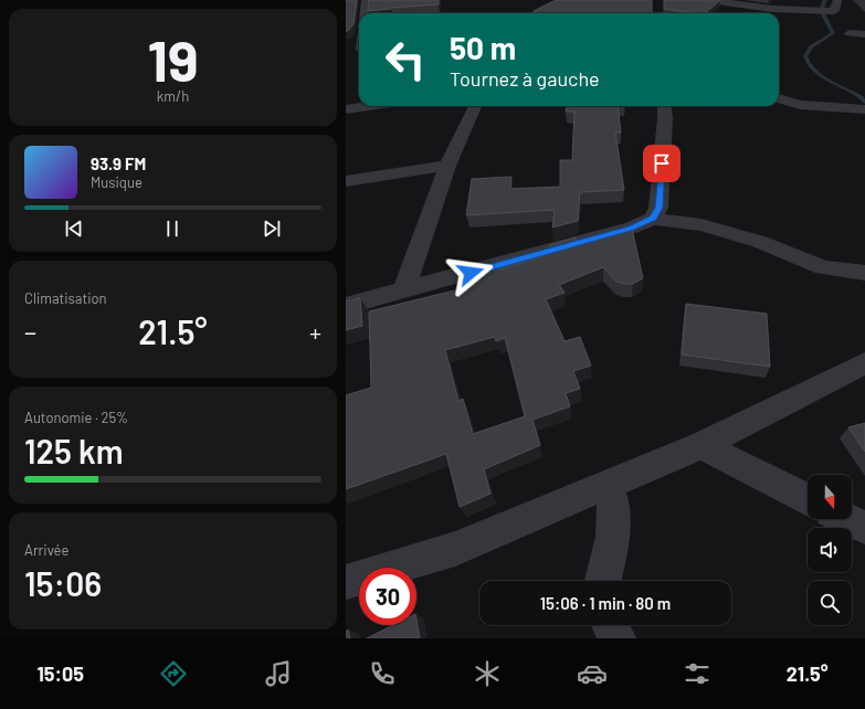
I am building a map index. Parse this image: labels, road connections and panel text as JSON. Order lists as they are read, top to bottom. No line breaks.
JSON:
{"north":"bottom","page":{"tile":[["19","km/h"],"Climatisation",["Autonomie · 25%","125 km"],["Arrivée","15:06"]],"turn":["50 m","Tournez à gauche"],"song":["93.9 FM","Musique"],"heat":["−","21.5°","+"],"limit":"30","trip":"15:06 · 1 min · 80 m","tabs":["15:05","21.5°"]}}
